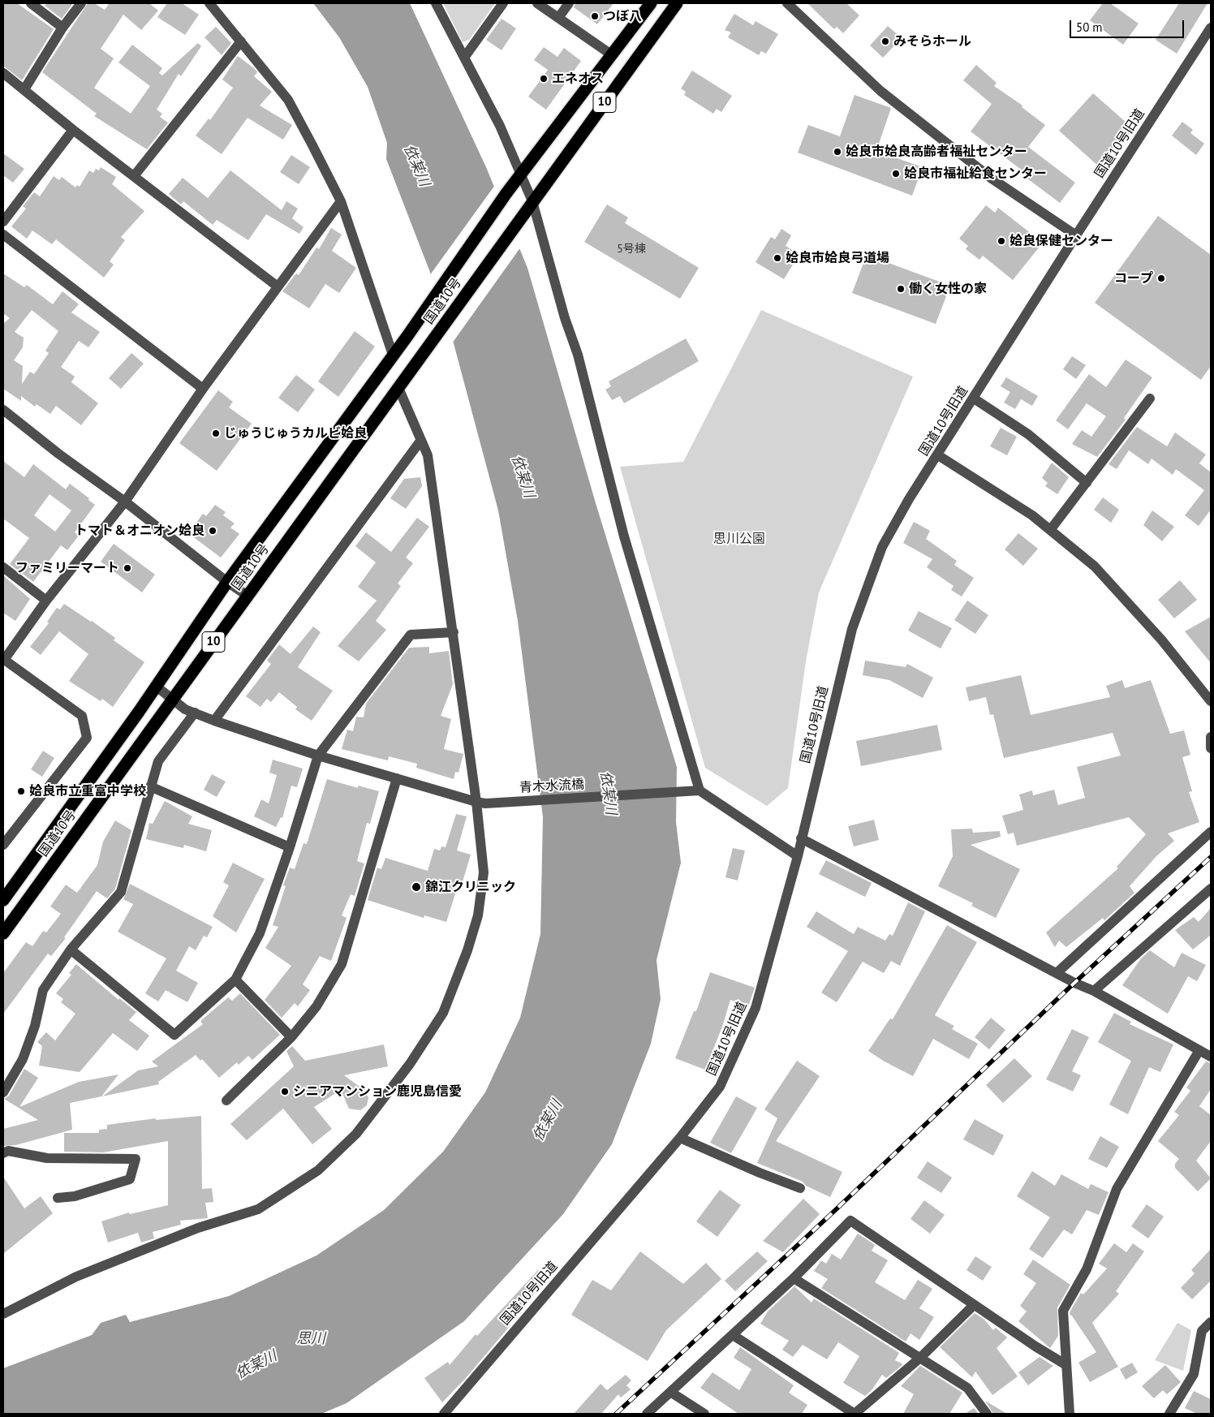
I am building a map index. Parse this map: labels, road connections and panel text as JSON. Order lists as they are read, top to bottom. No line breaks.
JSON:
{"streets":{"highway":["10","国道10号"],"street":["国道10号旧道","青木水流橋"]},"crossings":[["10","国道10号"],["国道10号","青木水流橋"]],"water":["依某川","思川"],"parks":["思川公園"],"places":["つぼ八","みそらホール","エネオス","姶良市姶良高齢者福祉センター","姶良市福祉給食センター","姶良保健センター","姶良市姶良弓道場","コープ","働く女性の家","じゅうじゅうカルビ姶良","トマト＆オニオン姶良","ファミリーマート","姶良市立重富中学校","錦江クリニック","シニアマンション鹿児島信愛"],"house_numbers":["5号棟"],"scale_bar":"50 m"}
